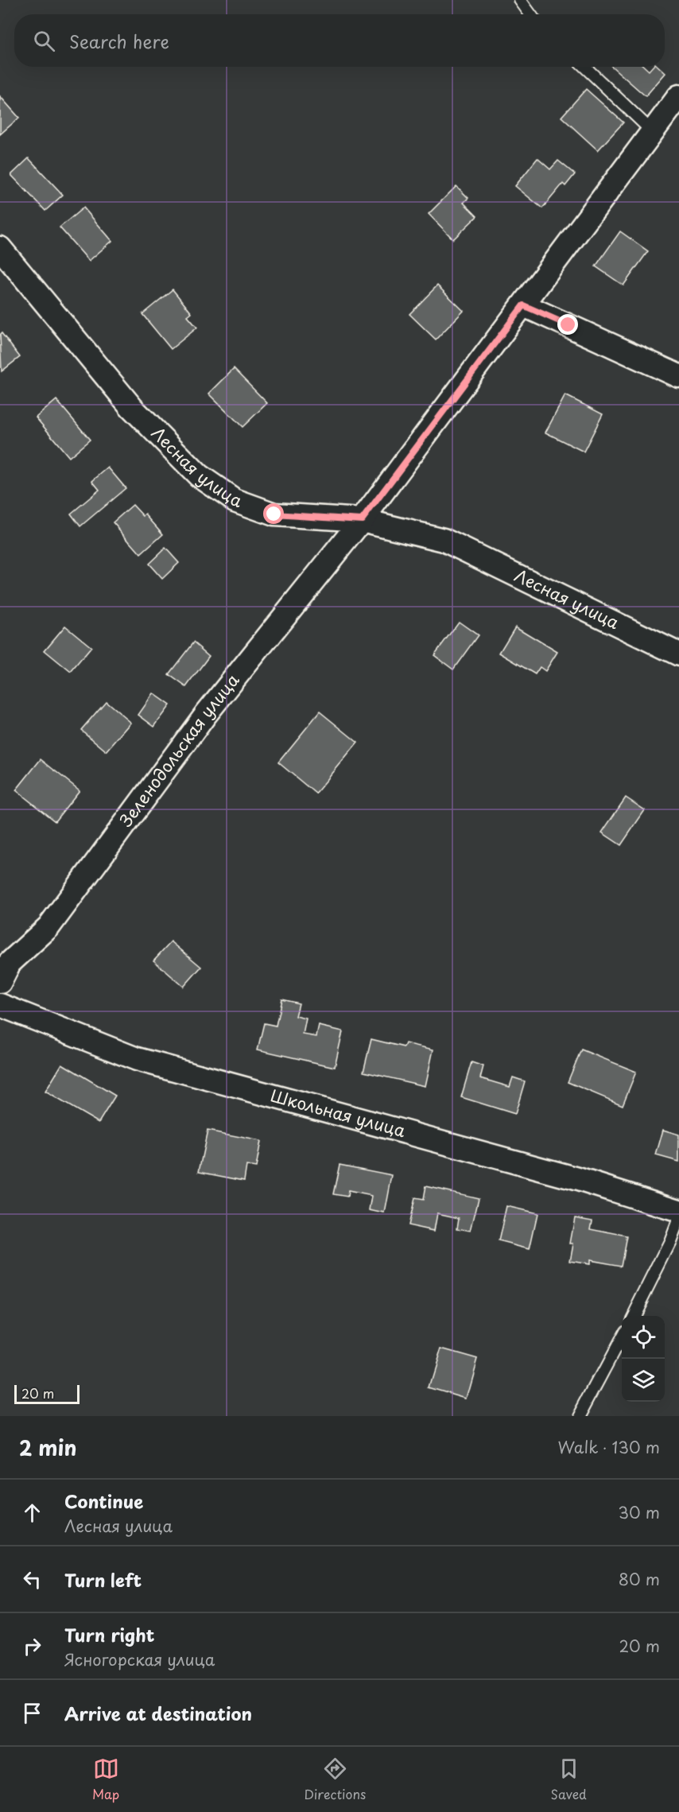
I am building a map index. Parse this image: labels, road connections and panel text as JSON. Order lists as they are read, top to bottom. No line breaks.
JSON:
{"streets":{"street":["Лесная улица","Зеленодольская улица","Школьная улица"]},"crossings":[["Лесная улица","Зеленодольская улица"]],"scale_bar":"20 m","page":{"search":"Search here","scale":"20 m","heading":["2 min","Walk · 130 m"],"list":[["Continue","Лесная улица","30 m"],["Turn left","80 m"],["Turn right","Ясногорская улица","20 m"],"Arrive at destination"],"nav":["Map","Directions","Saved"]}}
